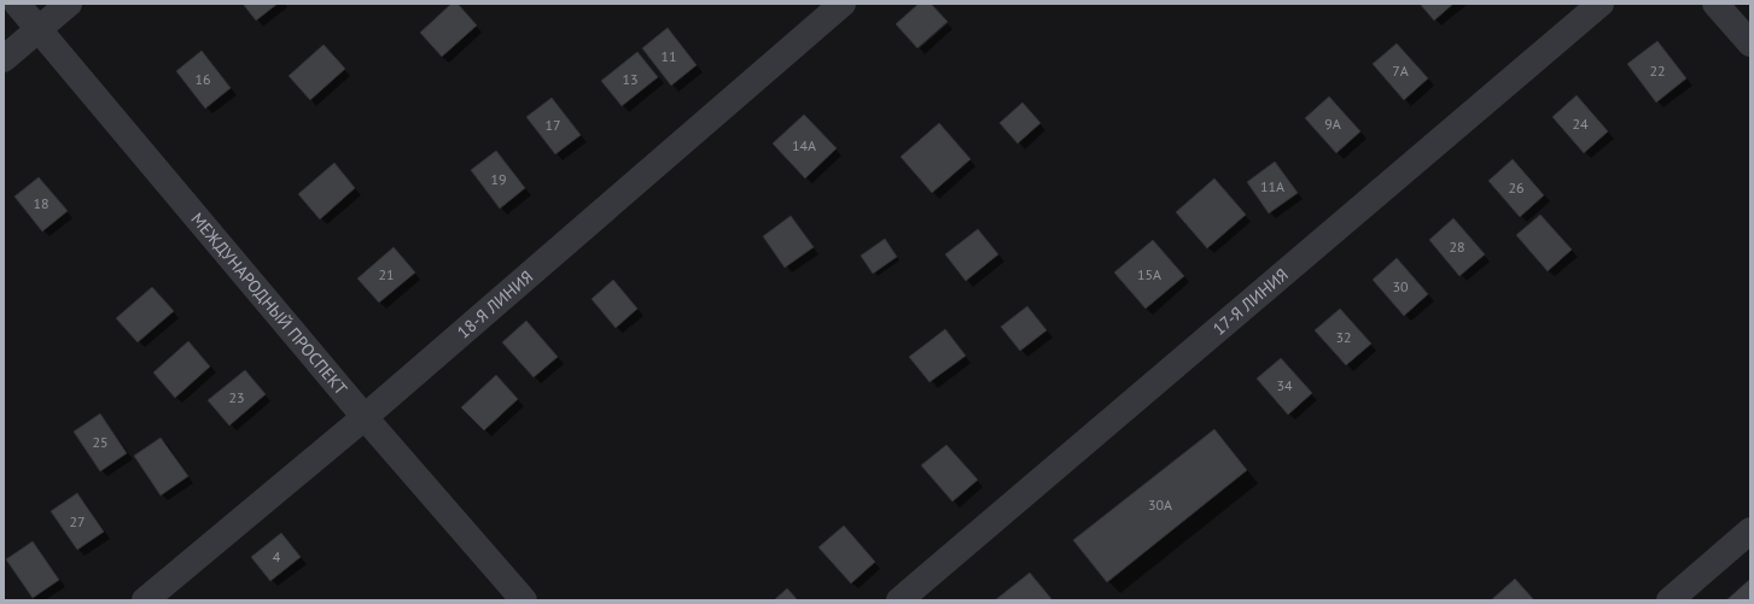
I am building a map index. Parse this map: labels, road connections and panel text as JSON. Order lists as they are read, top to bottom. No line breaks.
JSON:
{"streets":{"street":["17-Я ЛИНИЯ","МЕЖДУНАРОДНЫЙ ПРОСПЕКТ","18-Я ЛИНИЯ"]},"crossings":[["МЕЖДУНАРОДНЫЙ ПРОСПЕКТ","18-Я ЛИНИЯ"]],"house_numbers":["11","7А","22","16","13","9А","24","17","14А","19","11А","26","18","28","21","15А","30","32","34","23","25","30А","27","4"]}
